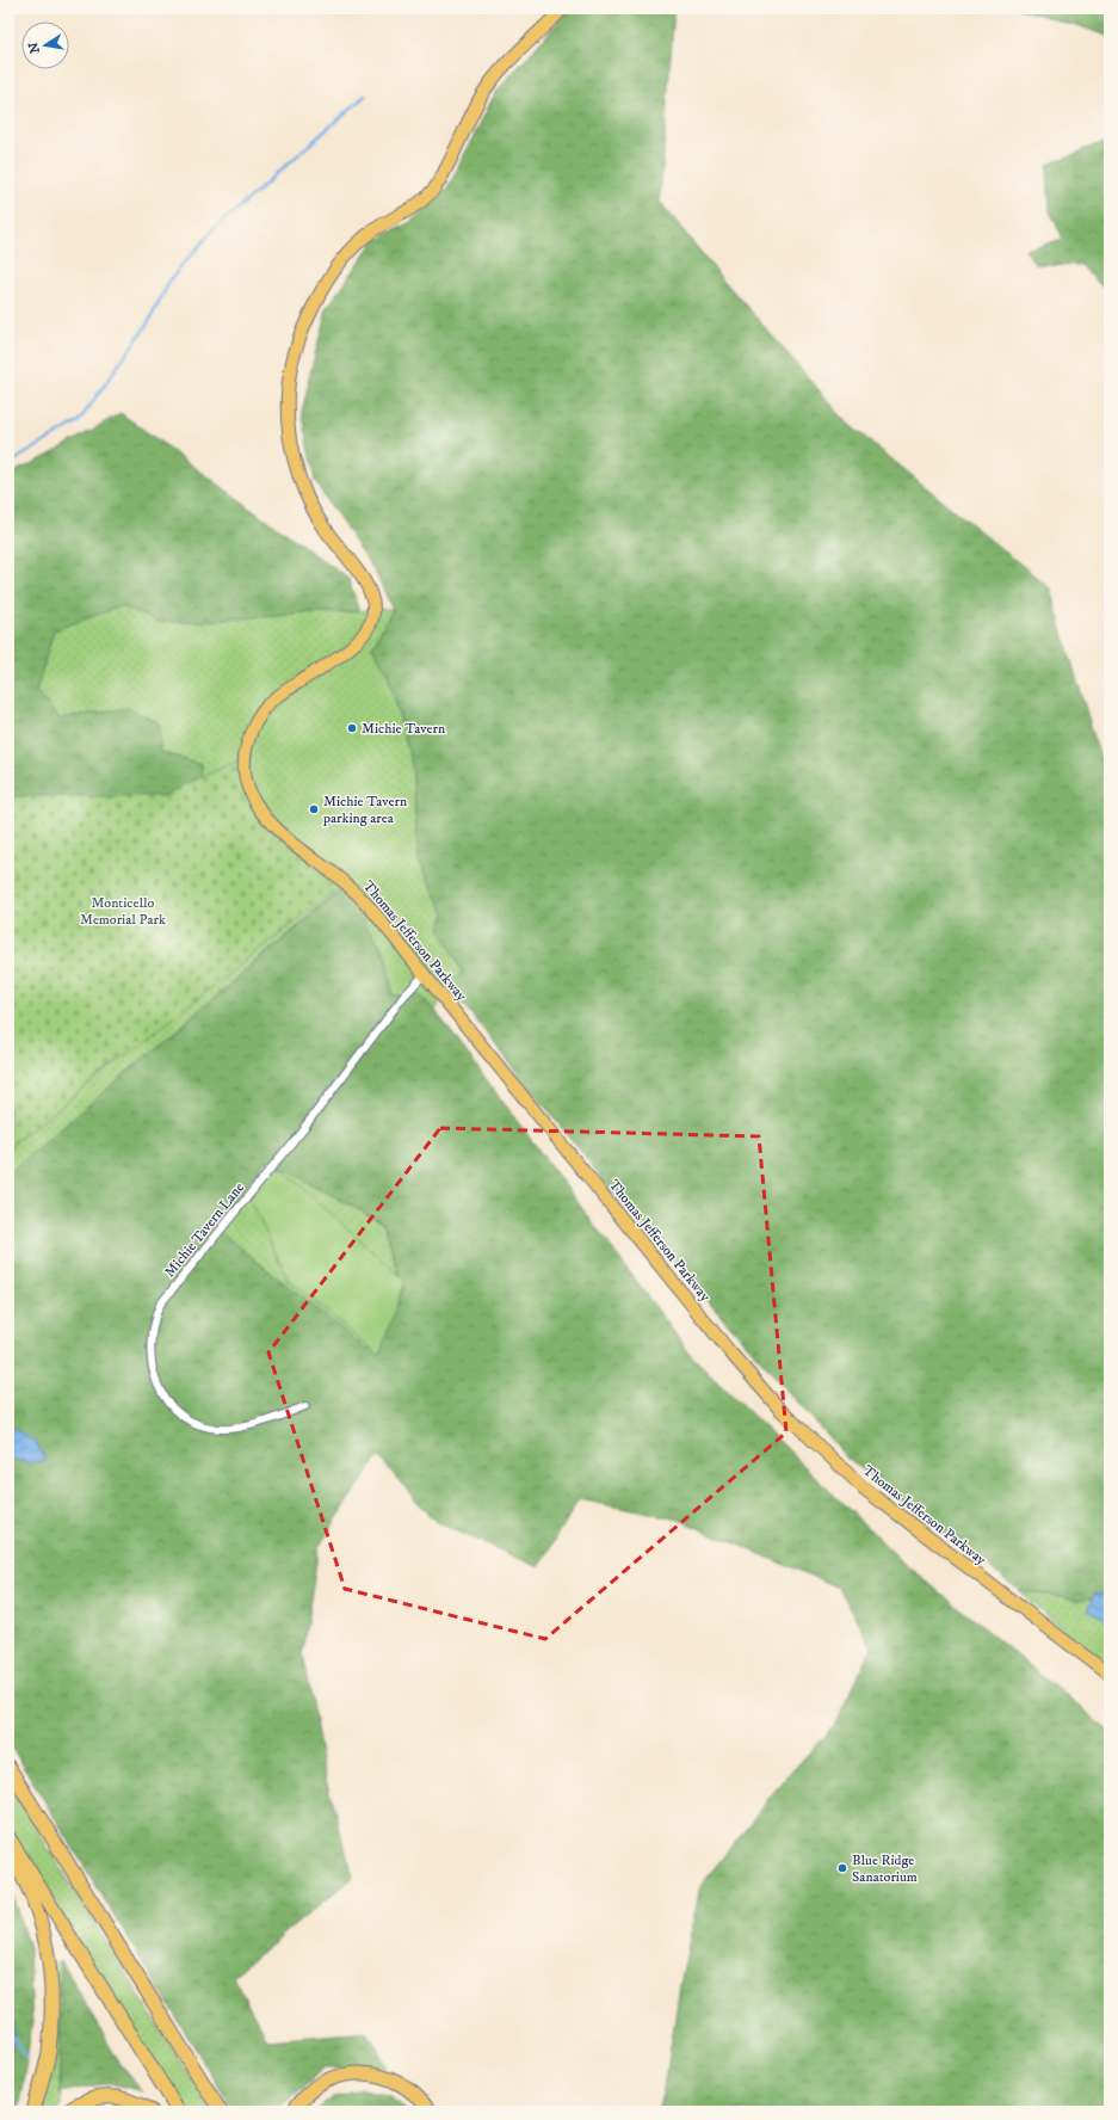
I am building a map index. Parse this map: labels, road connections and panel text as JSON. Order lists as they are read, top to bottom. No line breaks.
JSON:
{"streets":{"main road":["Thomas Jefferson Parkway"],"street":["Michie Tavern Lane"]},"crossings":[["Thomas Jefferson Parkway","Michie Tavern Lane"]],"parks":["Monticello Memorial Park"],"places":["Michie Tavern","Michie Tavern parking area","Blue Ridge Sanatorium"],"north":"left"}
